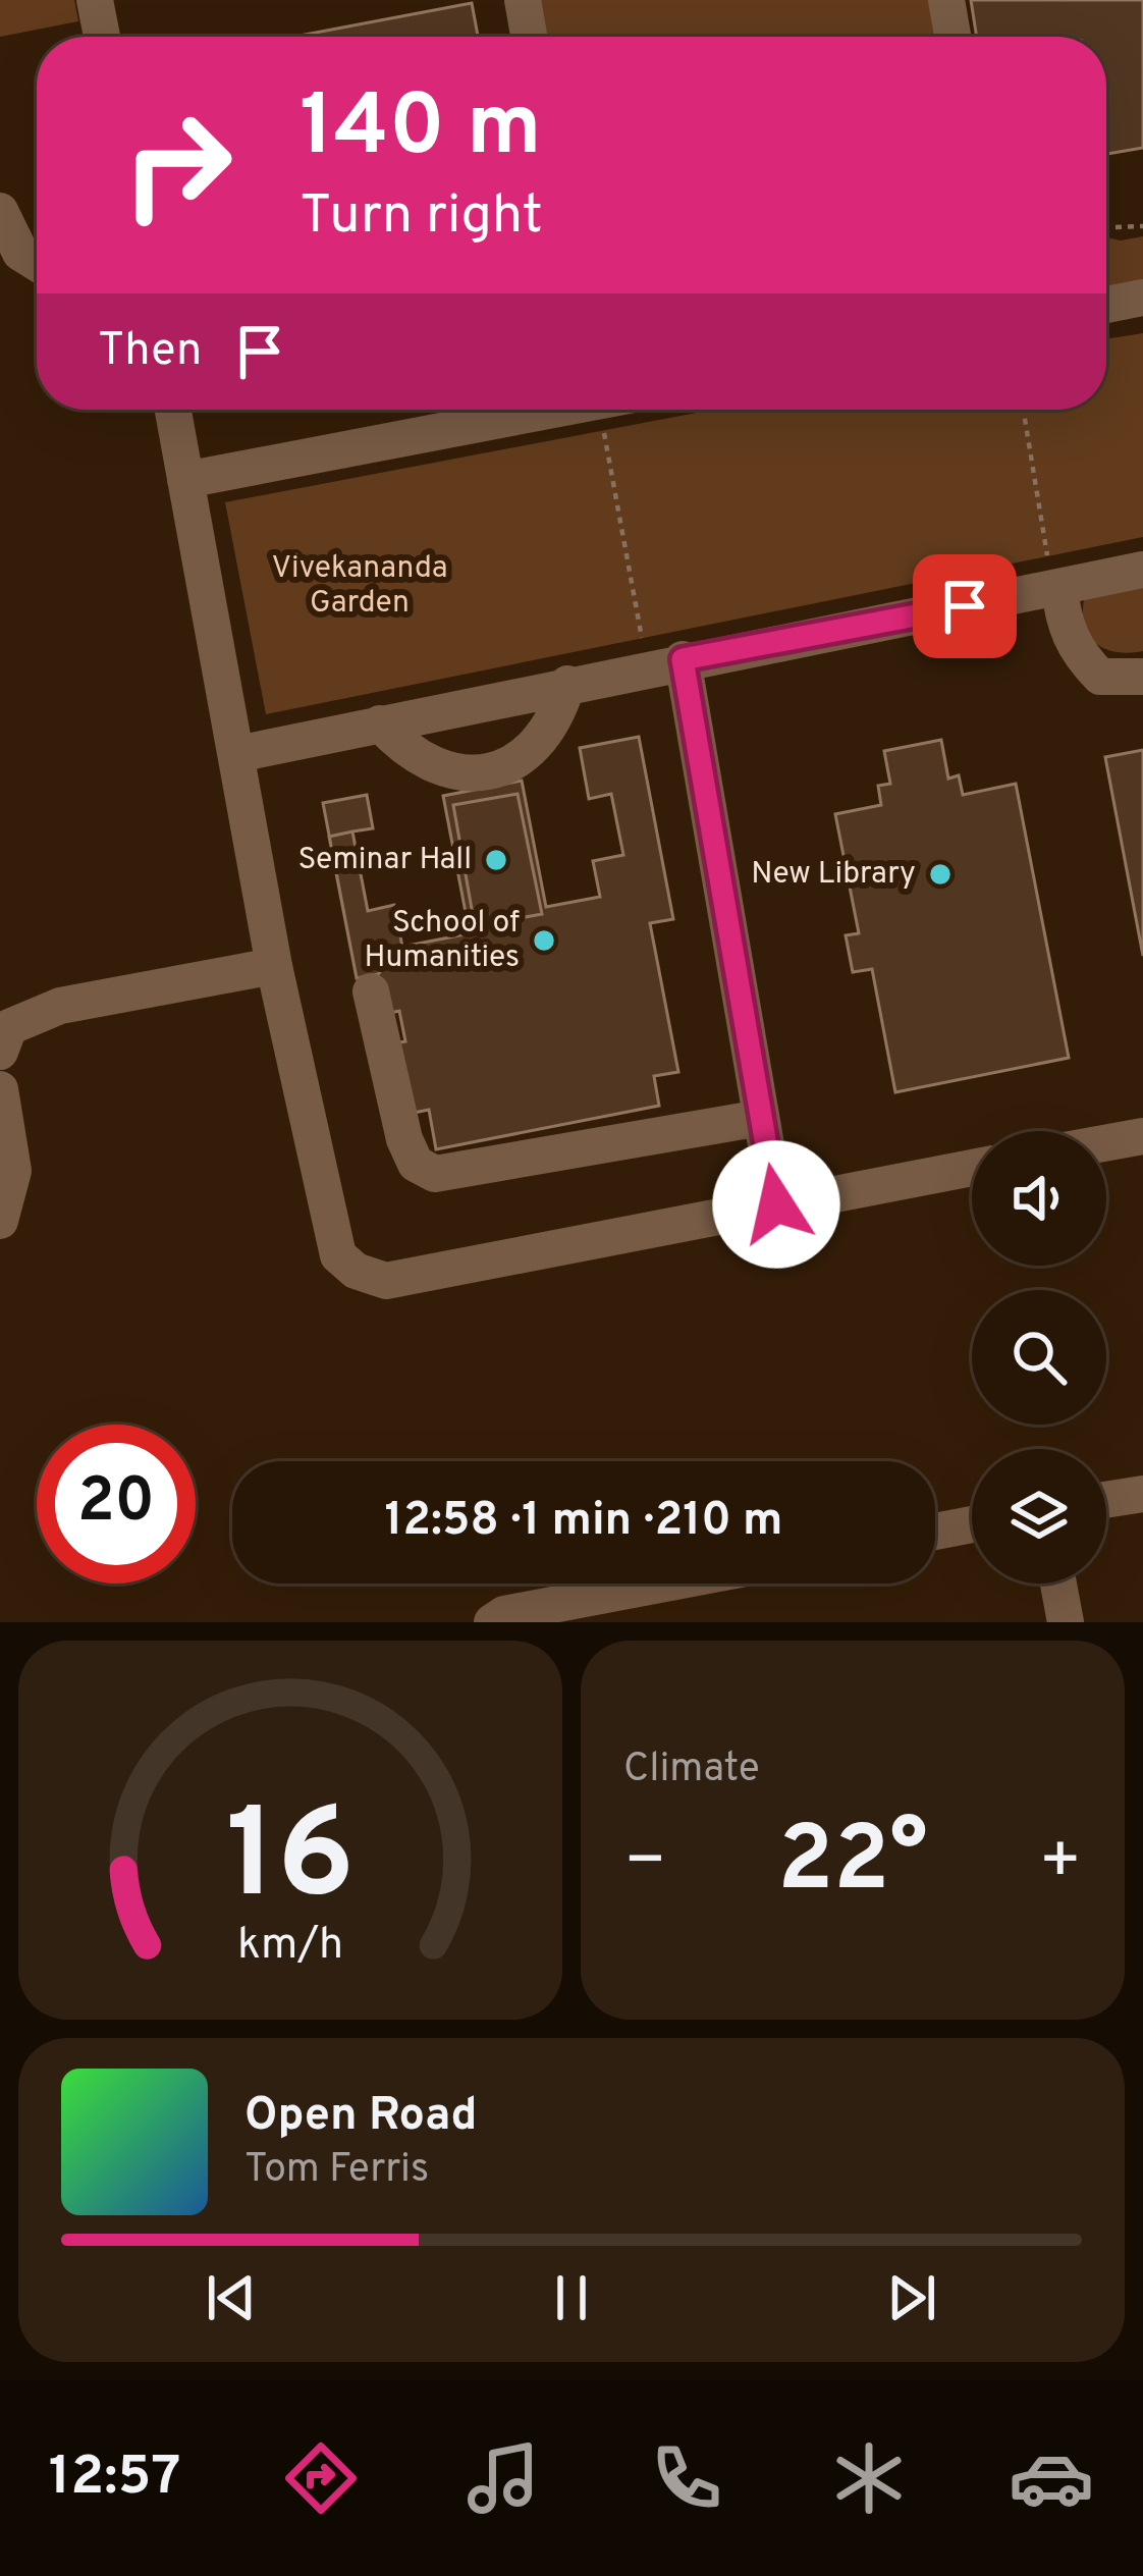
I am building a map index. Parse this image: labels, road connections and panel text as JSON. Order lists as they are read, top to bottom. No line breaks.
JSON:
{"parks":["Vivekananda Garden"],"places":["Seminar Hall","New Library","School of Humanities"],"page":{"turn":["140 m","Turn right"],"then":"Then","limit":"20","trip":"12:58 · 1 min · 210 m","tile":"Climate","heat":["−","22°","+"],"song":["Open Road","Tom Ferris"],"tabs":"12:57","gauge":["16","km/h"]}}
